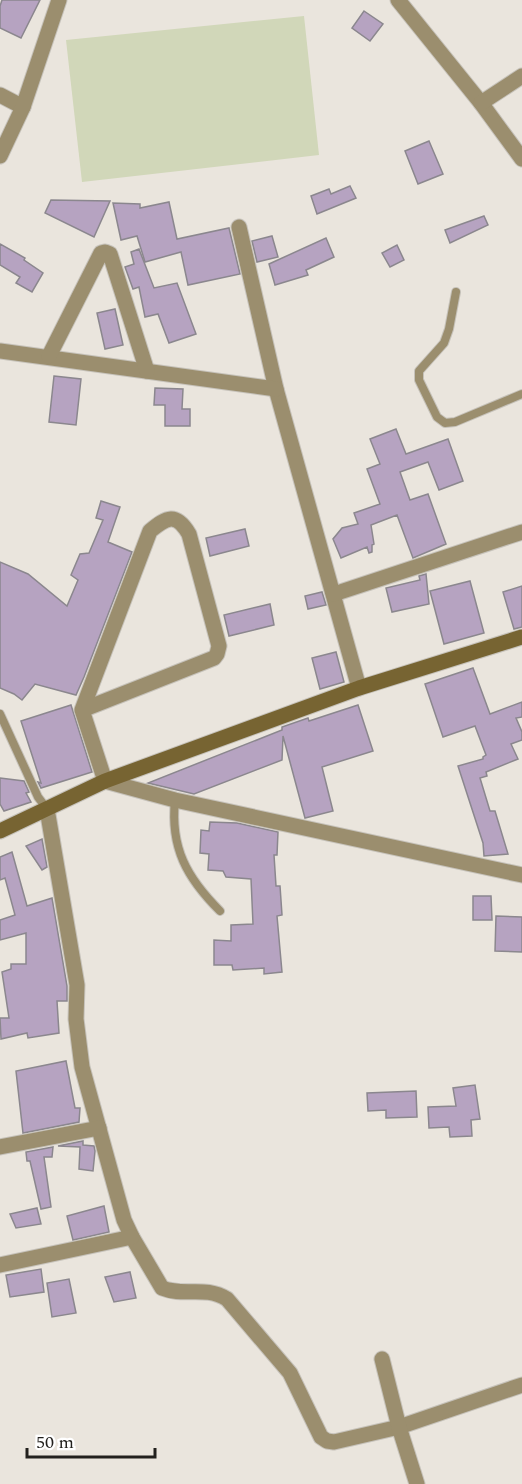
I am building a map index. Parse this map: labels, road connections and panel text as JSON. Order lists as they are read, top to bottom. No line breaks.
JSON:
{"scale_bar":"50 m"}
